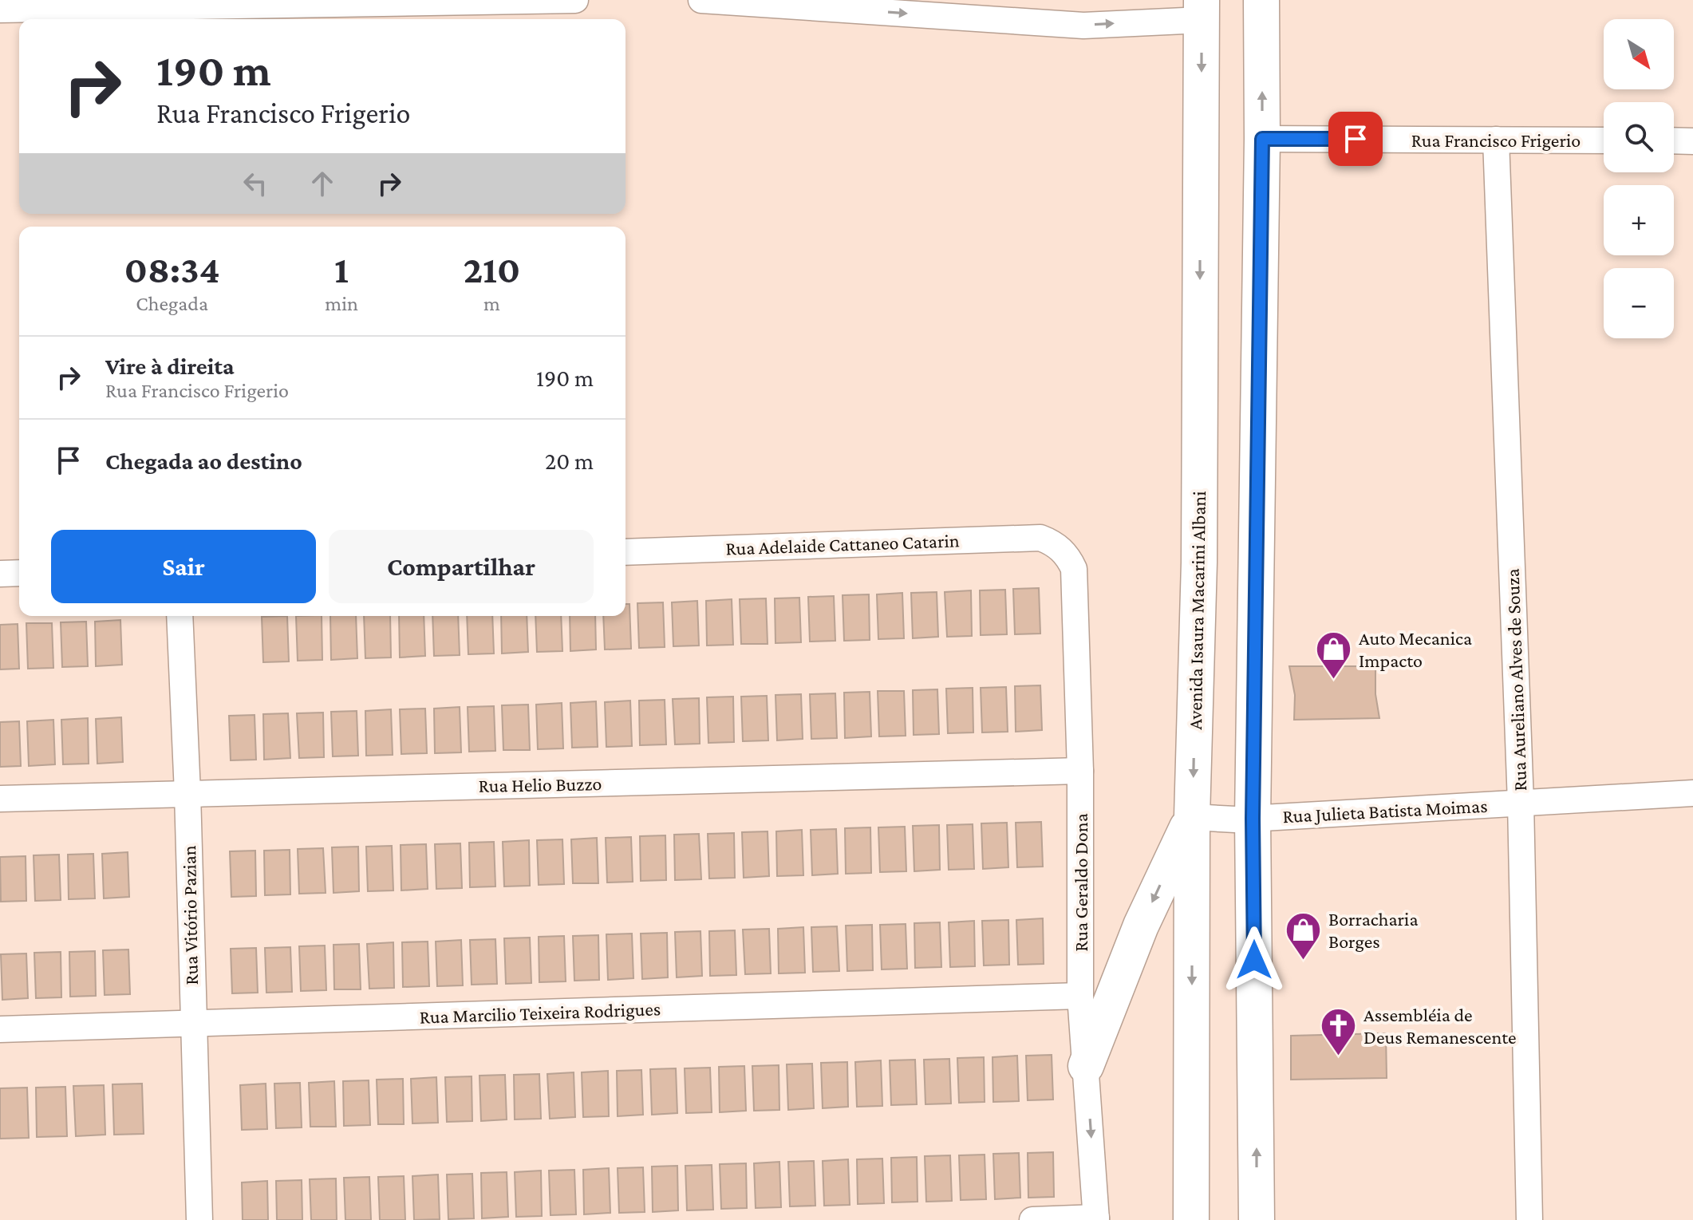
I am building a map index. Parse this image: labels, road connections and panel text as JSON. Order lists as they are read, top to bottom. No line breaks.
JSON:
{"streets":{"street":["Rua Francisco Frigerio","Rua Adelaide Cattaneo Catarin","Avenida Isaura Macarini Albani","Rua Aureliano Alves de Souza","Rua Helio Buzzo","Rua Julieta Batista Moimas","Rua Geraldo Dona","Rua Vitório Pazian","Rua Marcilio Teixeira Rodrigues"]},"crossings":[["Rua Francisco Frigerio","Rua Aureliano Alves de Souza"],["Rua Adelaide Cattaneo Catarin","Rua Geraldo Dona"],["Avenida Isaura Macarini Albani","Rua Julieta Batista Moimas"],["Rua Aureliano Alves de Souza","Rua Julieta Batista Moimas"],["Rua Helio Buzzo","Rua Geraldo Dona"],["Rua Helio Buzzo","Rua Vitório Pazian"],["Rua Geraldo Dona","Rua Marcilio Teixeira Rodrigues"],["Rua Vitório Pazian","Rua Marcilio Teixeira Rodrigues"]],"places":{"shop":["Auto Mecanica Impacto","Borracharia Borges"],"church":["Assembléia de Deus Remanescente"]},"north":"bottom right","page":{"map_buttons":["+","−"],"turn":["190 m","Rua Francisco Frigerio"],"eta":["08:34","Chegada","1","min","210","m"],"list":[{"name":"Vire à direita","note":"Rua Francisco Frigerio","value":"190 m"},{"name":"Chegada ao destino","value":"20 m"}],"buttons":["Sair","Compartilhar"]}}
